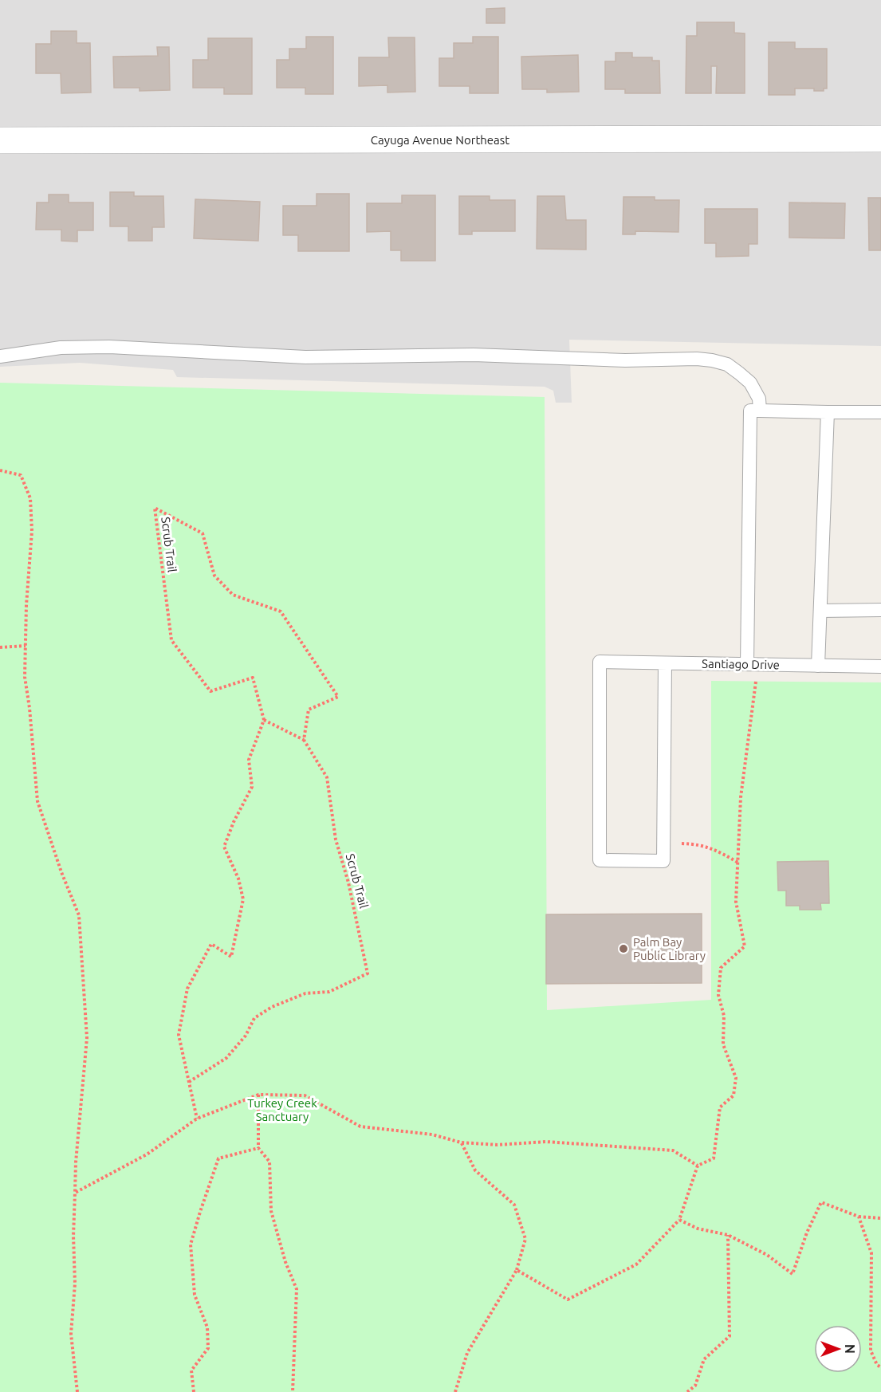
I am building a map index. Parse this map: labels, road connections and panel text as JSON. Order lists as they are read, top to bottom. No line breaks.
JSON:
{"streets":{"street":["Cayuga Avenue Northeast"],"lane":["Santiago Drive"],"path":["Scrub Trail"]},"parks":["Turkey Creek Sanctuary"],"places":["Palm Bay Public Library"],"north":"right"}
